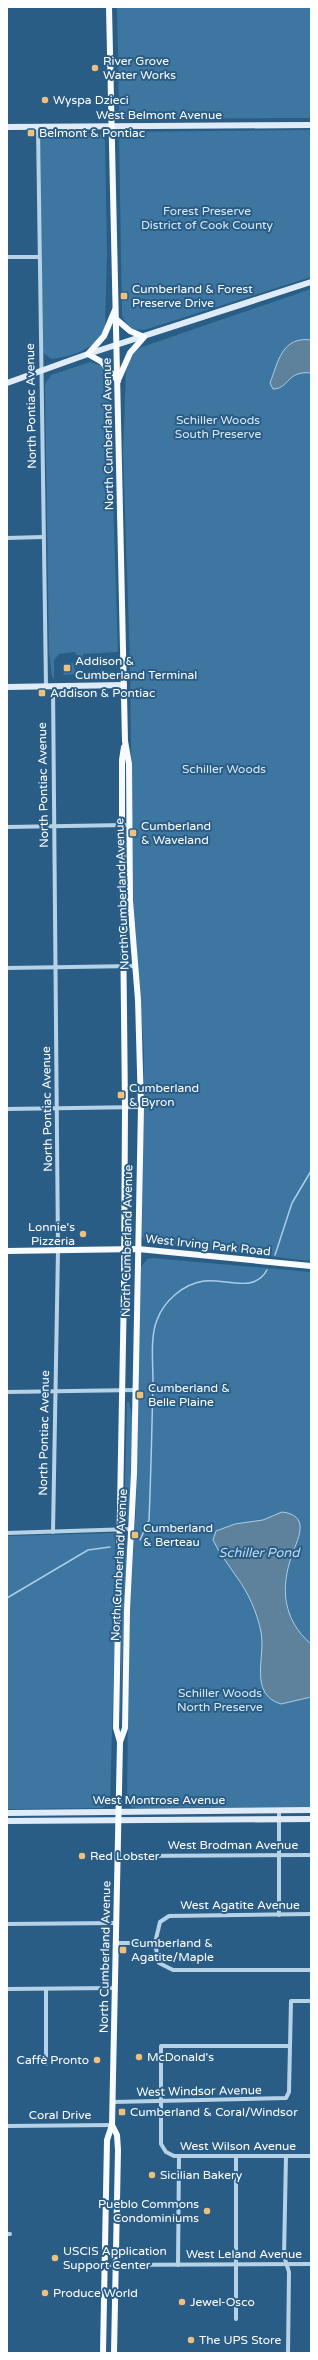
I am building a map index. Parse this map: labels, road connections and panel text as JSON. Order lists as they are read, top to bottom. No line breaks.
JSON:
{"streets":{"main road":["West Belmont Avenue","North Cumberland Avenue","West Irving Park Road","West Montrose Avenue"],"street":["North Pontiac Avenue","West Brodman Avenue","West Agatite Avenue","West Windsor Avenue","Coral Drive","West Wilson Avenue","West Leland Avenue"]},"crossings":[["West Belmont Avenue","North Pontiac Avenue"],["West Belmont Avenue","North Cumberland Avenue"],["North Pontiac Avenue","West Irving Park Road"],["North Cumberland Avenue","West Irving Park Road"],["North Cumberland Avenue","West Montrose Avenue"],["North Cumberland Avenue","West Windsor Avenue"],["North Cumberland Avenue","Coral Drive"],["North Cumberland Avenue","West Leland Avenue"],["West Windsor Avenue","West Wilson Avenue"]],"water":["Schiller Pond"],"parks":["Forest Preserve District of Cook County","Schiller Woods South Preserve","Schiller Woods","Schiller Woods North Preserve"],"places":{"other":["River Grove Water Works","Wyspa Dzieci","Lonnie's Pizzeria","Red Lobster","McDonald's","Caffè Pronto","Sicilian Bakery","Pueblo Commons Condominiums","USCIS Application Support Center","Produce World","Jewel-Osco","The UPS Store"],"transit":["Belmont & Pontiac","Cumberland & Forest Preserve Drive","Addison & Cumberland Terminal","Addison & Pontiac","Cumberland & Waveland","Cumberland & Byron","Cumberland & Belle Plaine","Cumberland & Berteau","Cumberland & Agatite/Maple","Cumberland & Coral/Windsor"]}}
